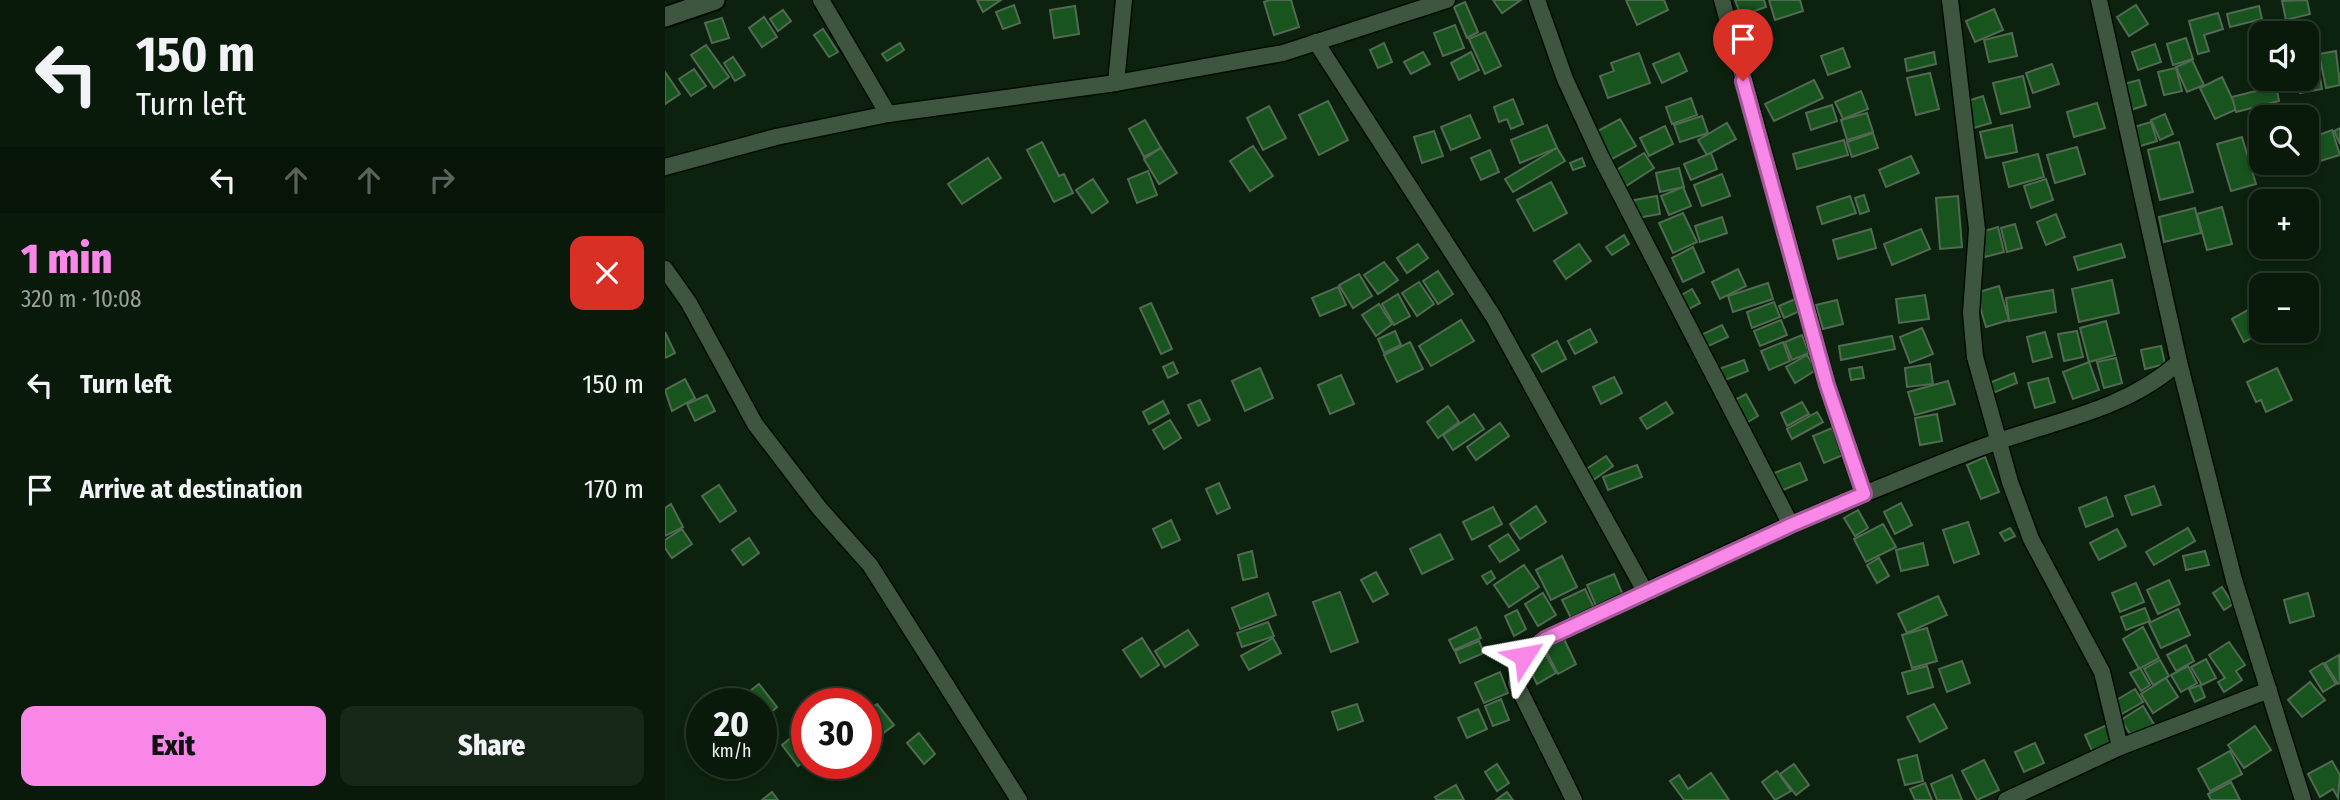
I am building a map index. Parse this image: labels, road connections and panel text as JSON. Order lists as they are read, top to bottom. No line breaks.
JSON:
{"page":{"turn":["150 m","Turn left"],"map_buttons":["+","−"],"heading":["1 min","320 m · 10:08"],"list":[{"name":"Turn left","value":"150 m"},{"name":"Arrive at destination","value":"170 m"}],"speed":"20 km/h","limit":"30","buttons":["Exit","Share"]}}
